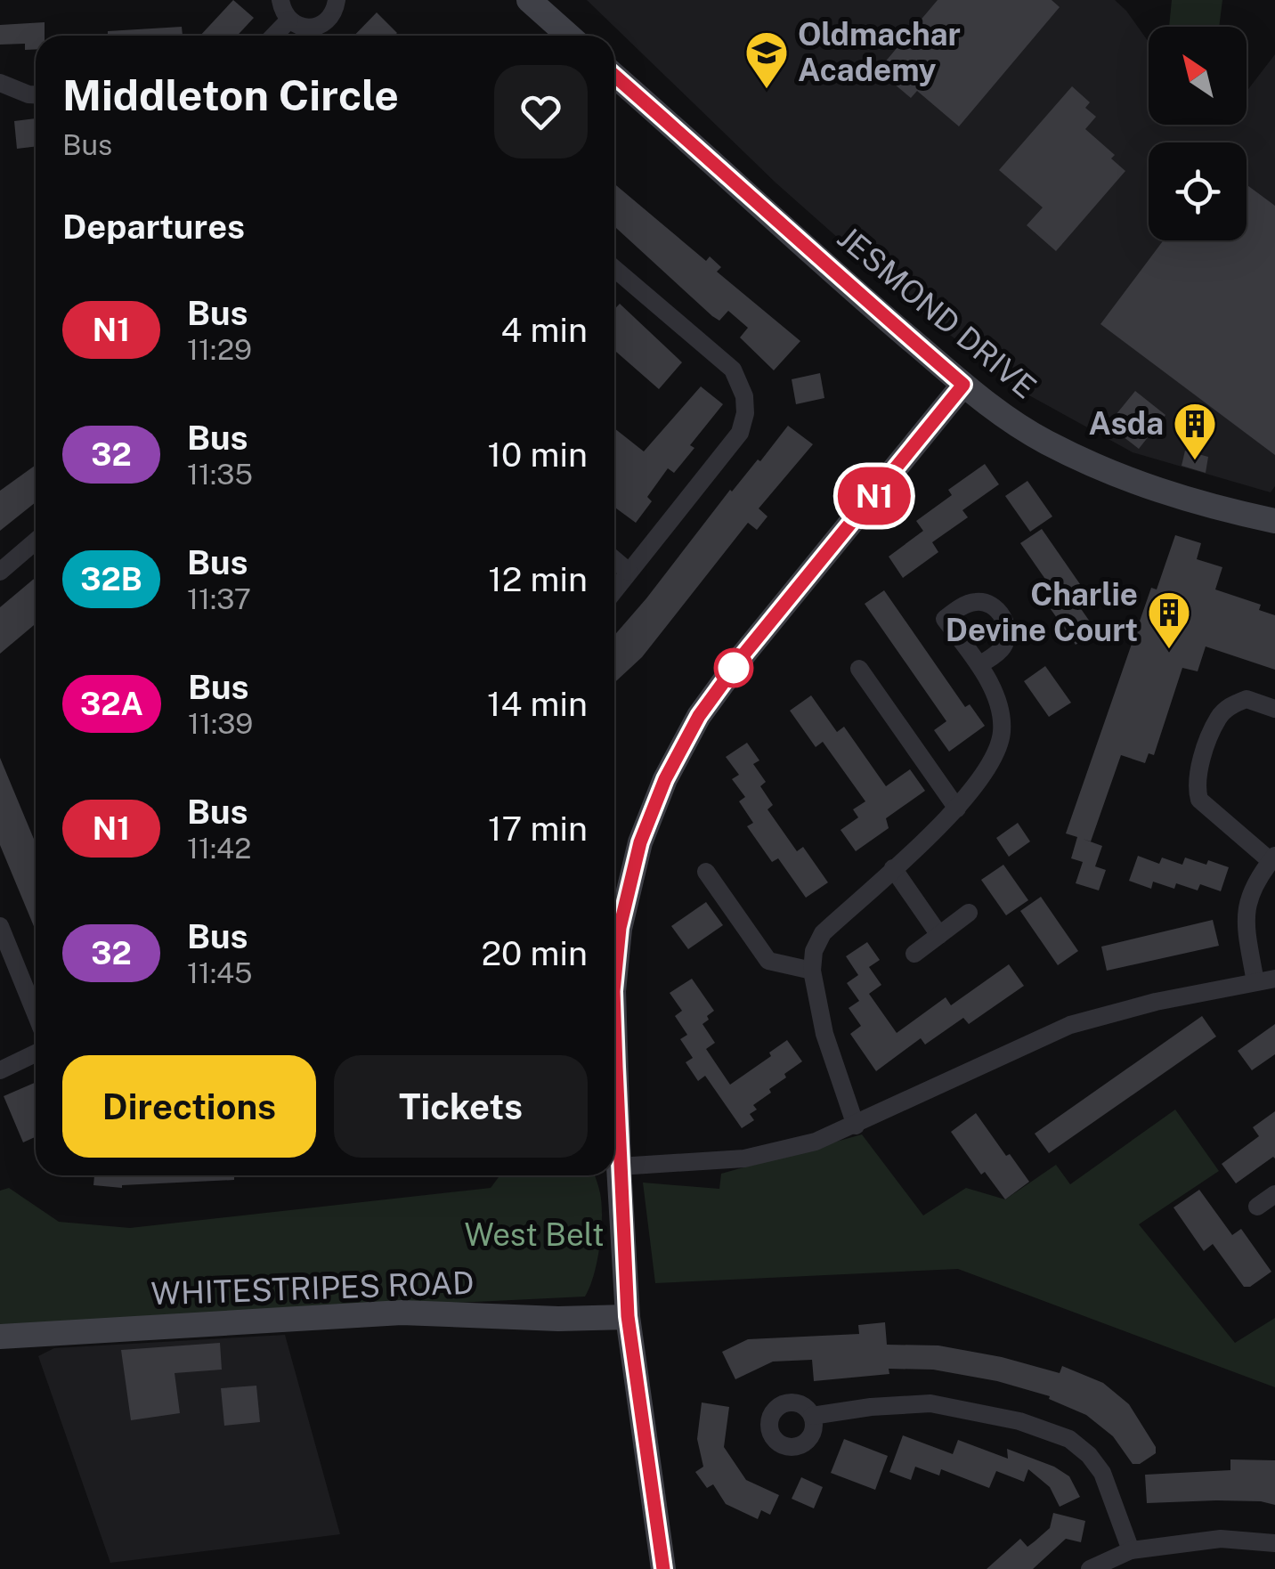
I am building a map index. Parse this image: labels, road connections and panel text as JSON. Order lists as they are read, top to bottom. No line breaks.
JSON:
{"streets":{"street":["JESMOND DRIVE","WHITESTRIPES ROAD"]},"parks":["West Belt"],"places":{"school or university":["Oldmachar Academy"],"building":["Asda","Charlie Devine Court"]},"lines":["bus line N1"],"north":"top left","page":{"on_map":"N1","heading":[["Middleton Circle","Bus"],"Departures"],"list":[{"mark":"N1","name":"Bus","note":"11:29","value":"4 min"},{"mark":"32","name":"Bus","note":"11:35","value":"10 min"},{"mark":"32B","name":"Bus","note":"11:37","value":"12 min"},{"mark":"32A","name":"Bus","note":"11:39","value":"14 min"},{"mark":"N1","name":"Bus","note":"11:42","value":"17 min"},{"mark":"32","name":"Bus","note":"11:45","value":"20 min"}],"buttons":["Directions","Tickets"]}}
